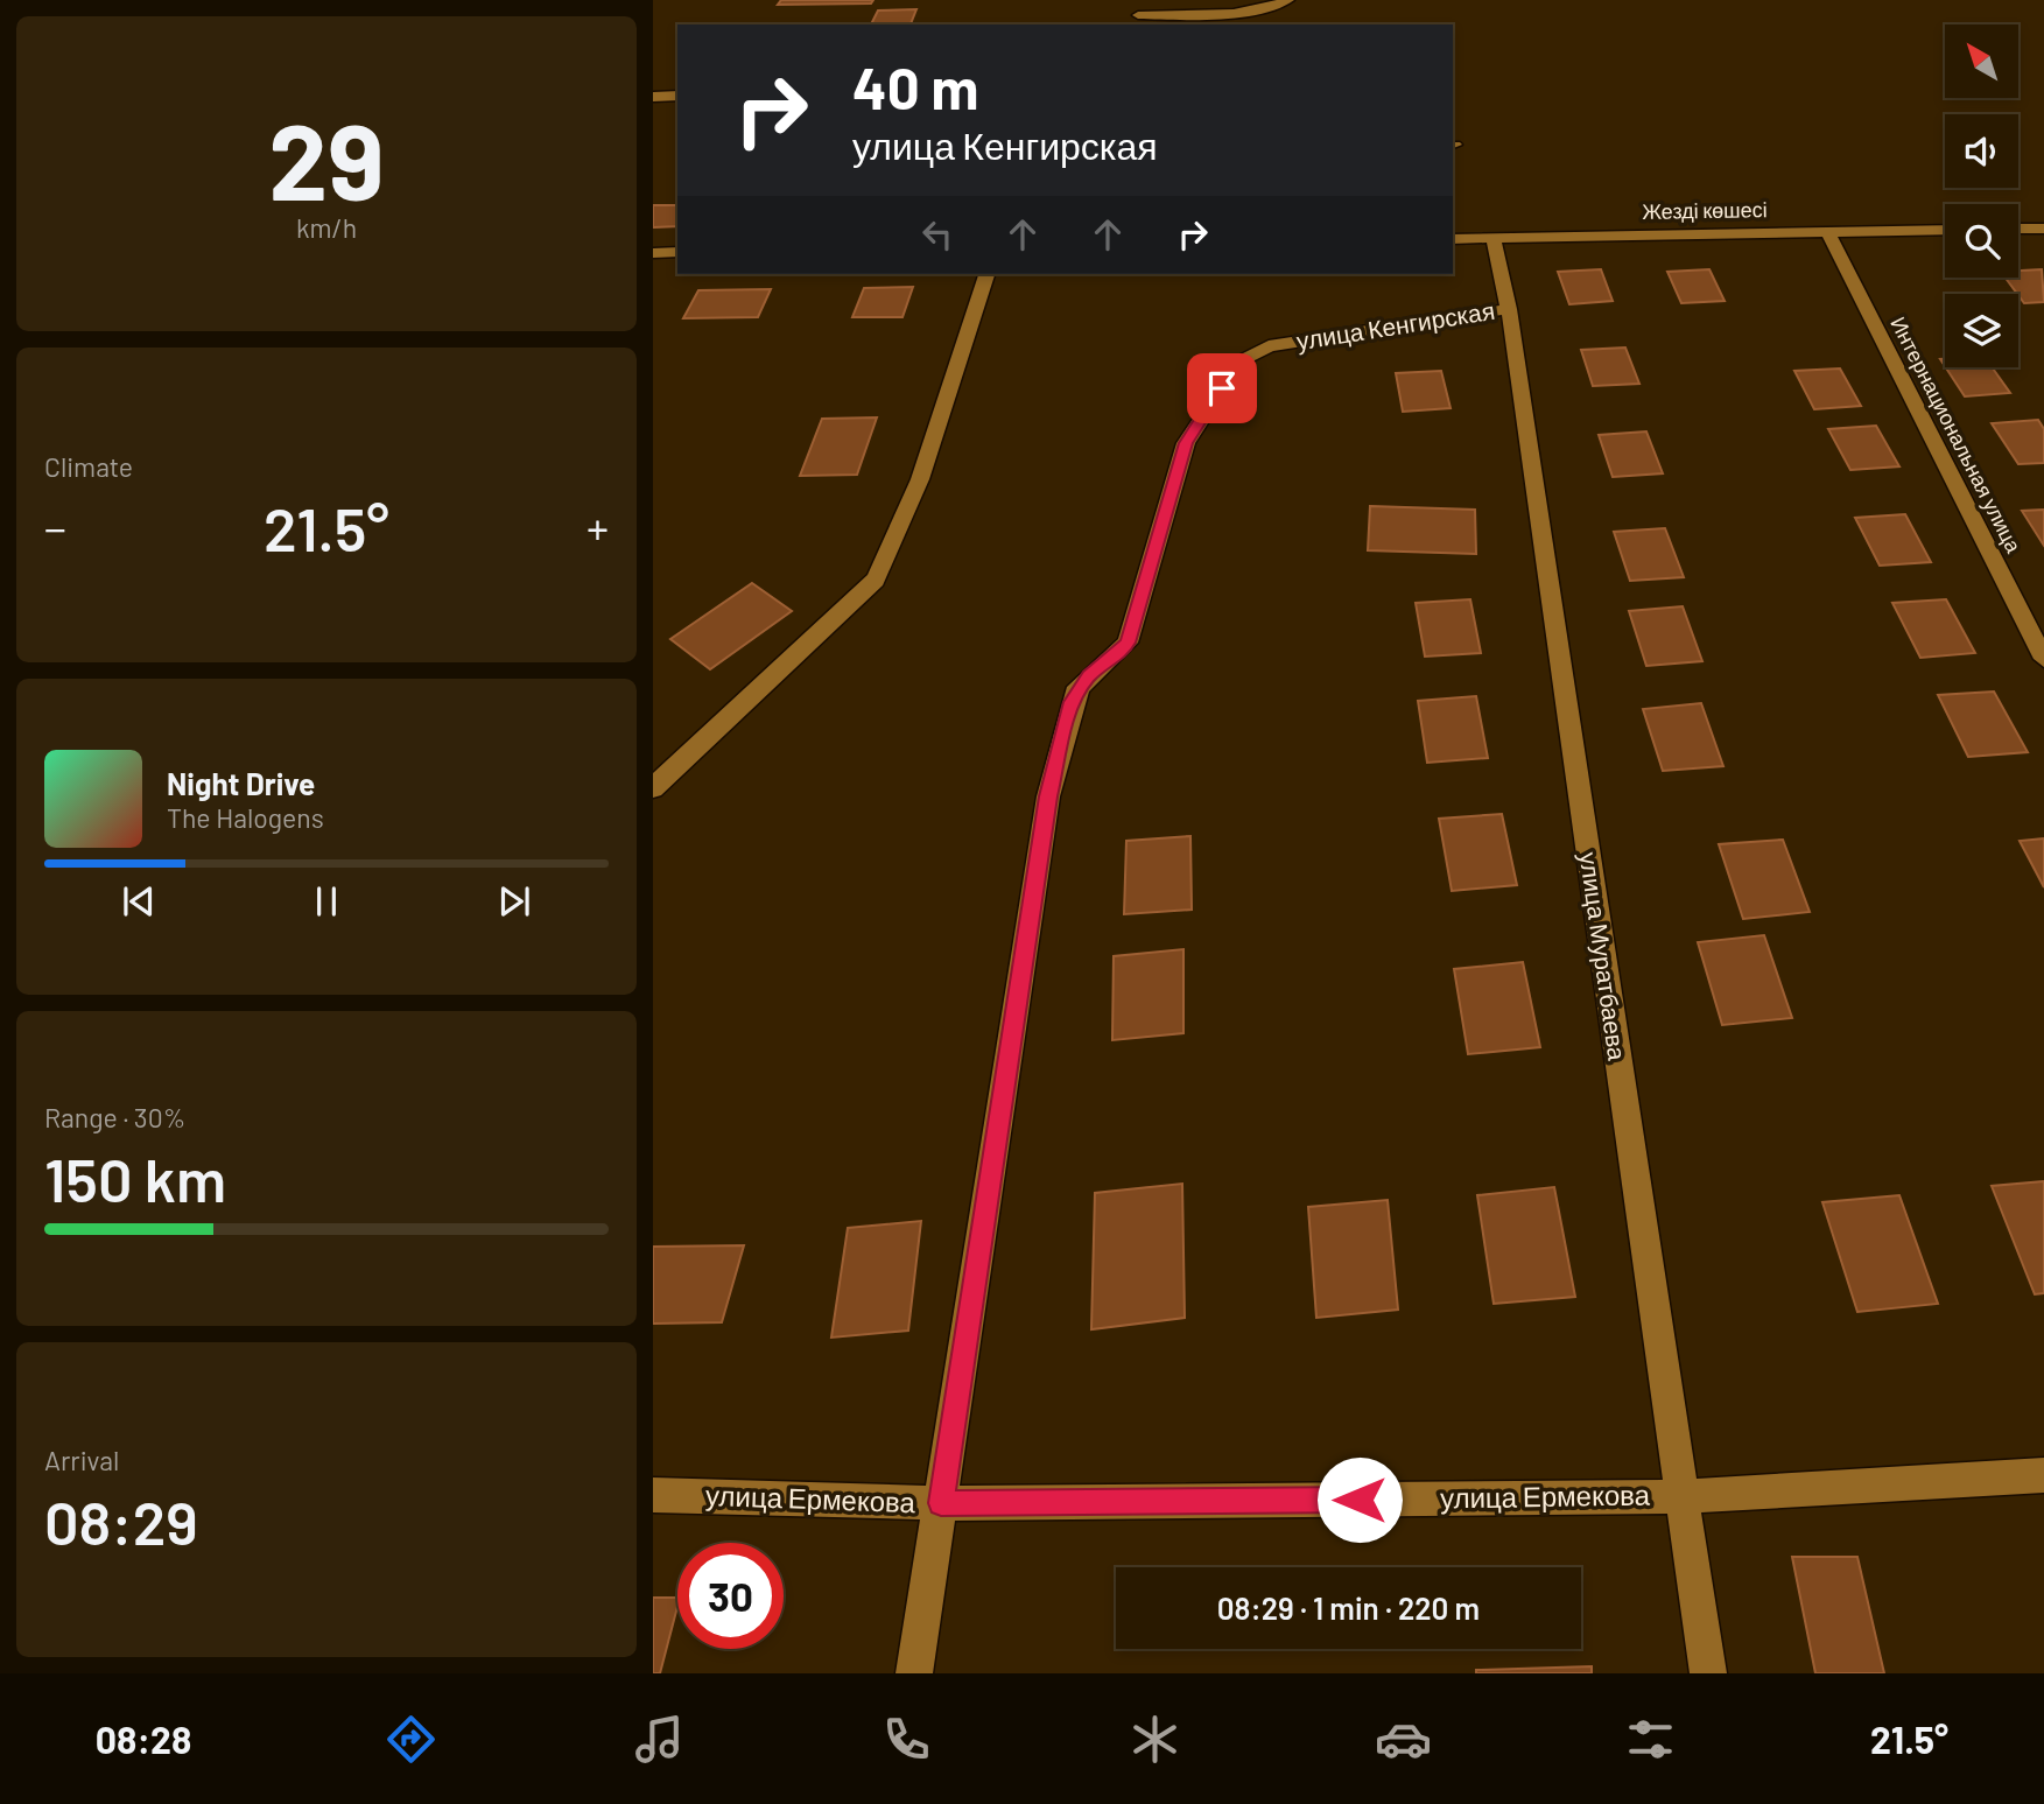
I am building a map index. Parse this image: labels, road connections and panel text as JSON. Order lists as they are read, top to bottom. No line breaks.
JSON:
{"streets":{"street":["Жезді көшесі","улица Кенгирская","Интернациональная улица","улица Муратбаева","улица Ермекова"]},"crossings":[["Жезді көшесі","Интернациональная улица"],["Жезді көшесі","улица Муратбаева"],["улица Кенгирская","улица Муратбаева"],["улица Кенгирская","улица Ермекова"],["улица Муратбаева","улица Ермекова"]],"north":"top left","page":{"tile":[["29","km/h"],"Climate",["Range · 30%","150 km"],["Arrival","08:29"]],"turn":["40 m","улица Кенгирская"],"heat":["−","21.5°","+"],"song":["Night Drive","The Halogens"],"limit":"30","trip":"08:29 · 1 min · 220 m","tabs":["08:28","21.5°"]}}
